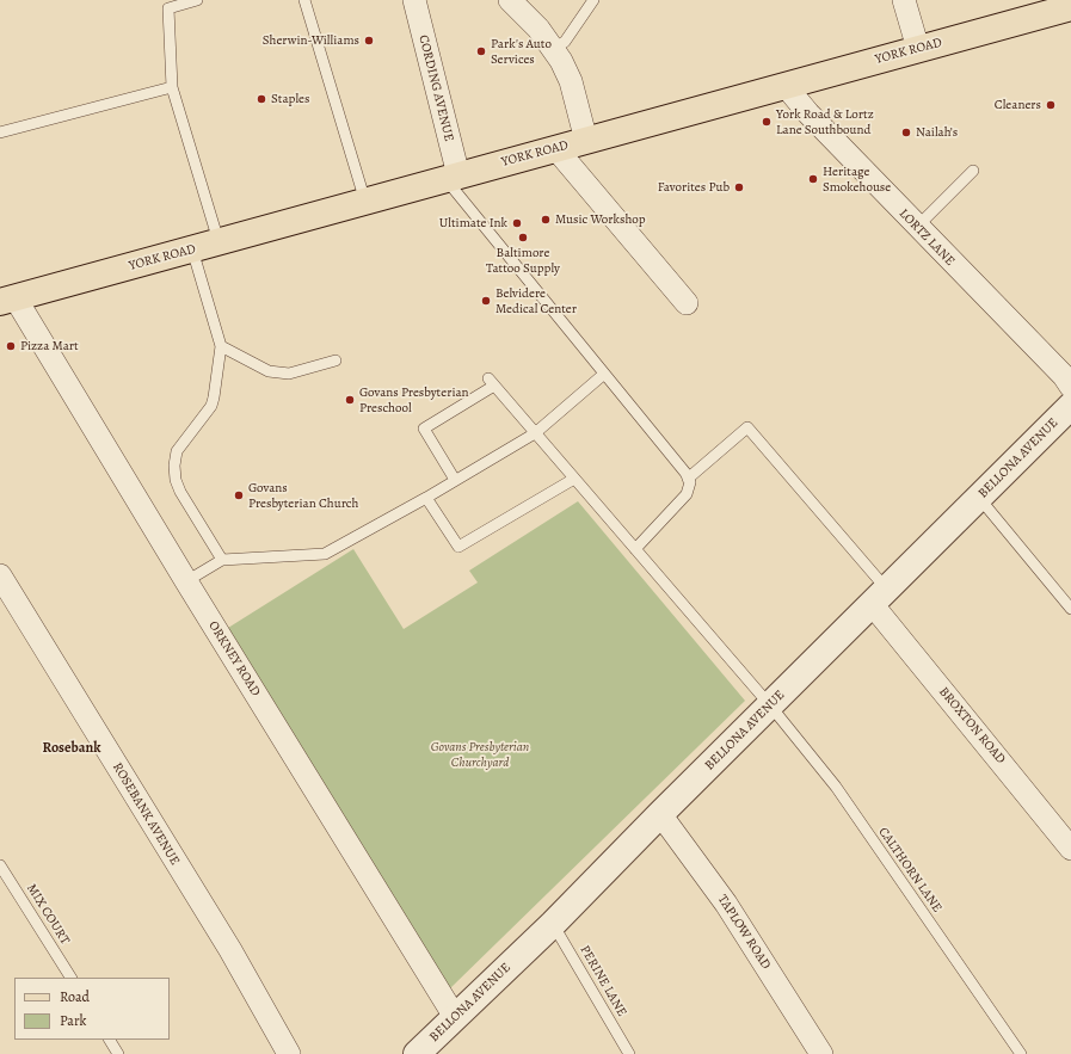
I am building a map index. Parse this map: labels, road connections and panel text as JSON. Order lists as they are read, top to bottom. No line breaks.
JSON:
{"streets":{"main road":["YORK ROAD"],"street":["CORDING AVENUE","LORTZ LANE","BELLONA AVENUE","ORKNEY ROAD","BROXTON ROAD","ROSEBANK AVENUE","TAPLOW ROAD"],"lane":["CALTHORN LANE","MIX COURT","PERINE LANE"]},"crossings":[["YORK ROAD","CORDING AVENUE"],["YORK ROAD","LORTZ LANE"],["YORK ROAD","ORKNEY ROAD"],["BELLONA AVENUE","ORKNEY ROAD"],["BELLONA AVENUE","BROXTON ROAD"],["BELLONA AVENUE","CALTHORN LANE"],["BELLONA AVENUE","TAPLOW ROAD"],["BELLONA AVENUE","PERINE LANE"]],"districts":["Rosebank"],"parks":["Govans Presbyterian Churchyard"],"places":["Sherwin-Williams","Park's Auto Services","Staples","Cleaners","York Road & Lortz Lane Southbound","Nailah’s","Heritage Smokehouse","Favorites Pub","Music Workshop","Ultimate Ink","Baltimore Tattoo Supply","Belvidere Medical Center","Pizza Mart","Govans Presbyterian Preschool","Govans Presbyterian Church"],"legend":["Road","Park"]}
